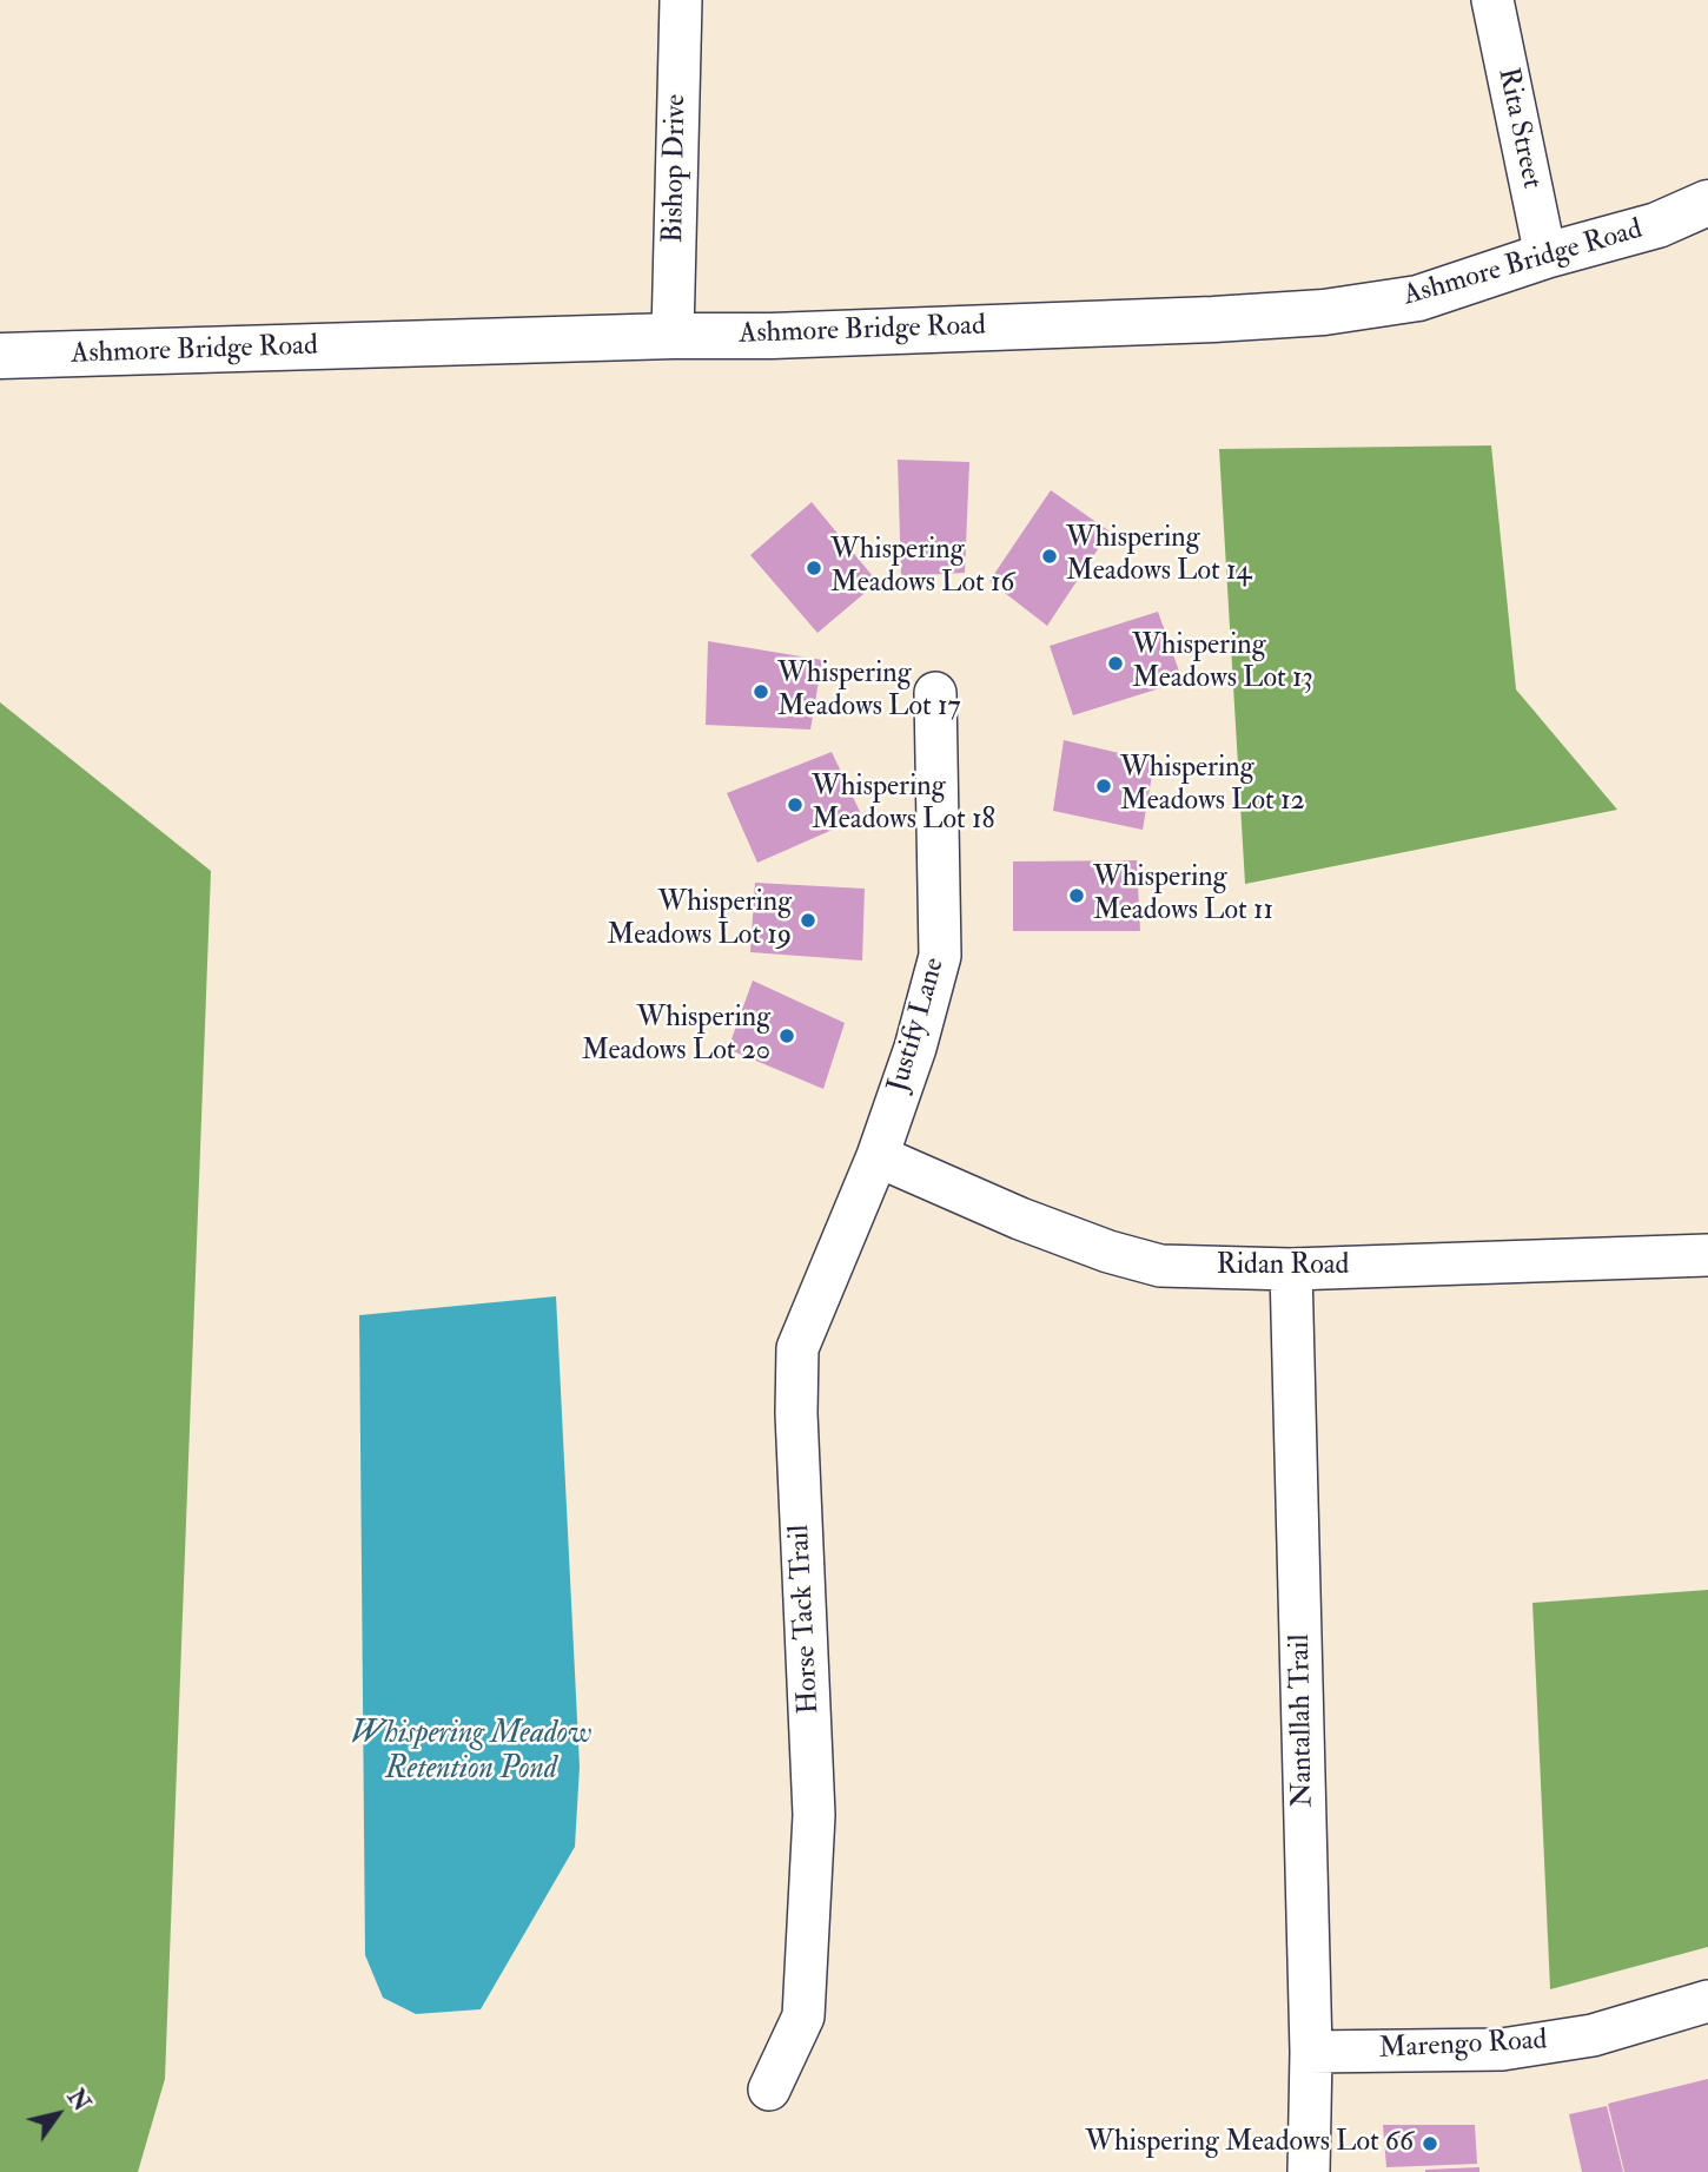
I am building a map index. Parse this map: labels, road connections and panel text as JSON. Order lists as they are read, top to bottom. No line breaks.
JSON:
{"streets":{"main road":["Ashmore Bridge Road"],"street":["Rita Street","Bishop Drive","Justify Lane","Ridan Road","Horse Tack Trail","Nantallah Trail","Marengo Road"]},"crossings":[["Rita Street","Ashmore Bridge Road"],["Bishop Drive","Ashmore Bridge Road"],["Justify Lane","Ridan Road"],["Justify Lane","Horse Tack Trail"],["Ridan Road","Horse Tack Trail"],["Ridan Road","Nantallah Trail"],["Nantallah Trail","Marengo Road"]],"water":["Whispering Meadow Retention Pond"],"places":["Whispering Meadows Lot 14","Whispering Meadows Lot 16","Whispering Meadows Lot 13","Whispering Meadows Lot 17","Whispering Meadows Lot 12","Whispering Meadows Lot 18","Whispering Meadows Lot 11","Whispering Meadows Lot 19","Whispering Meadows Lot 20","Whispering Meadows Lot 66"],"north":"top right"}
